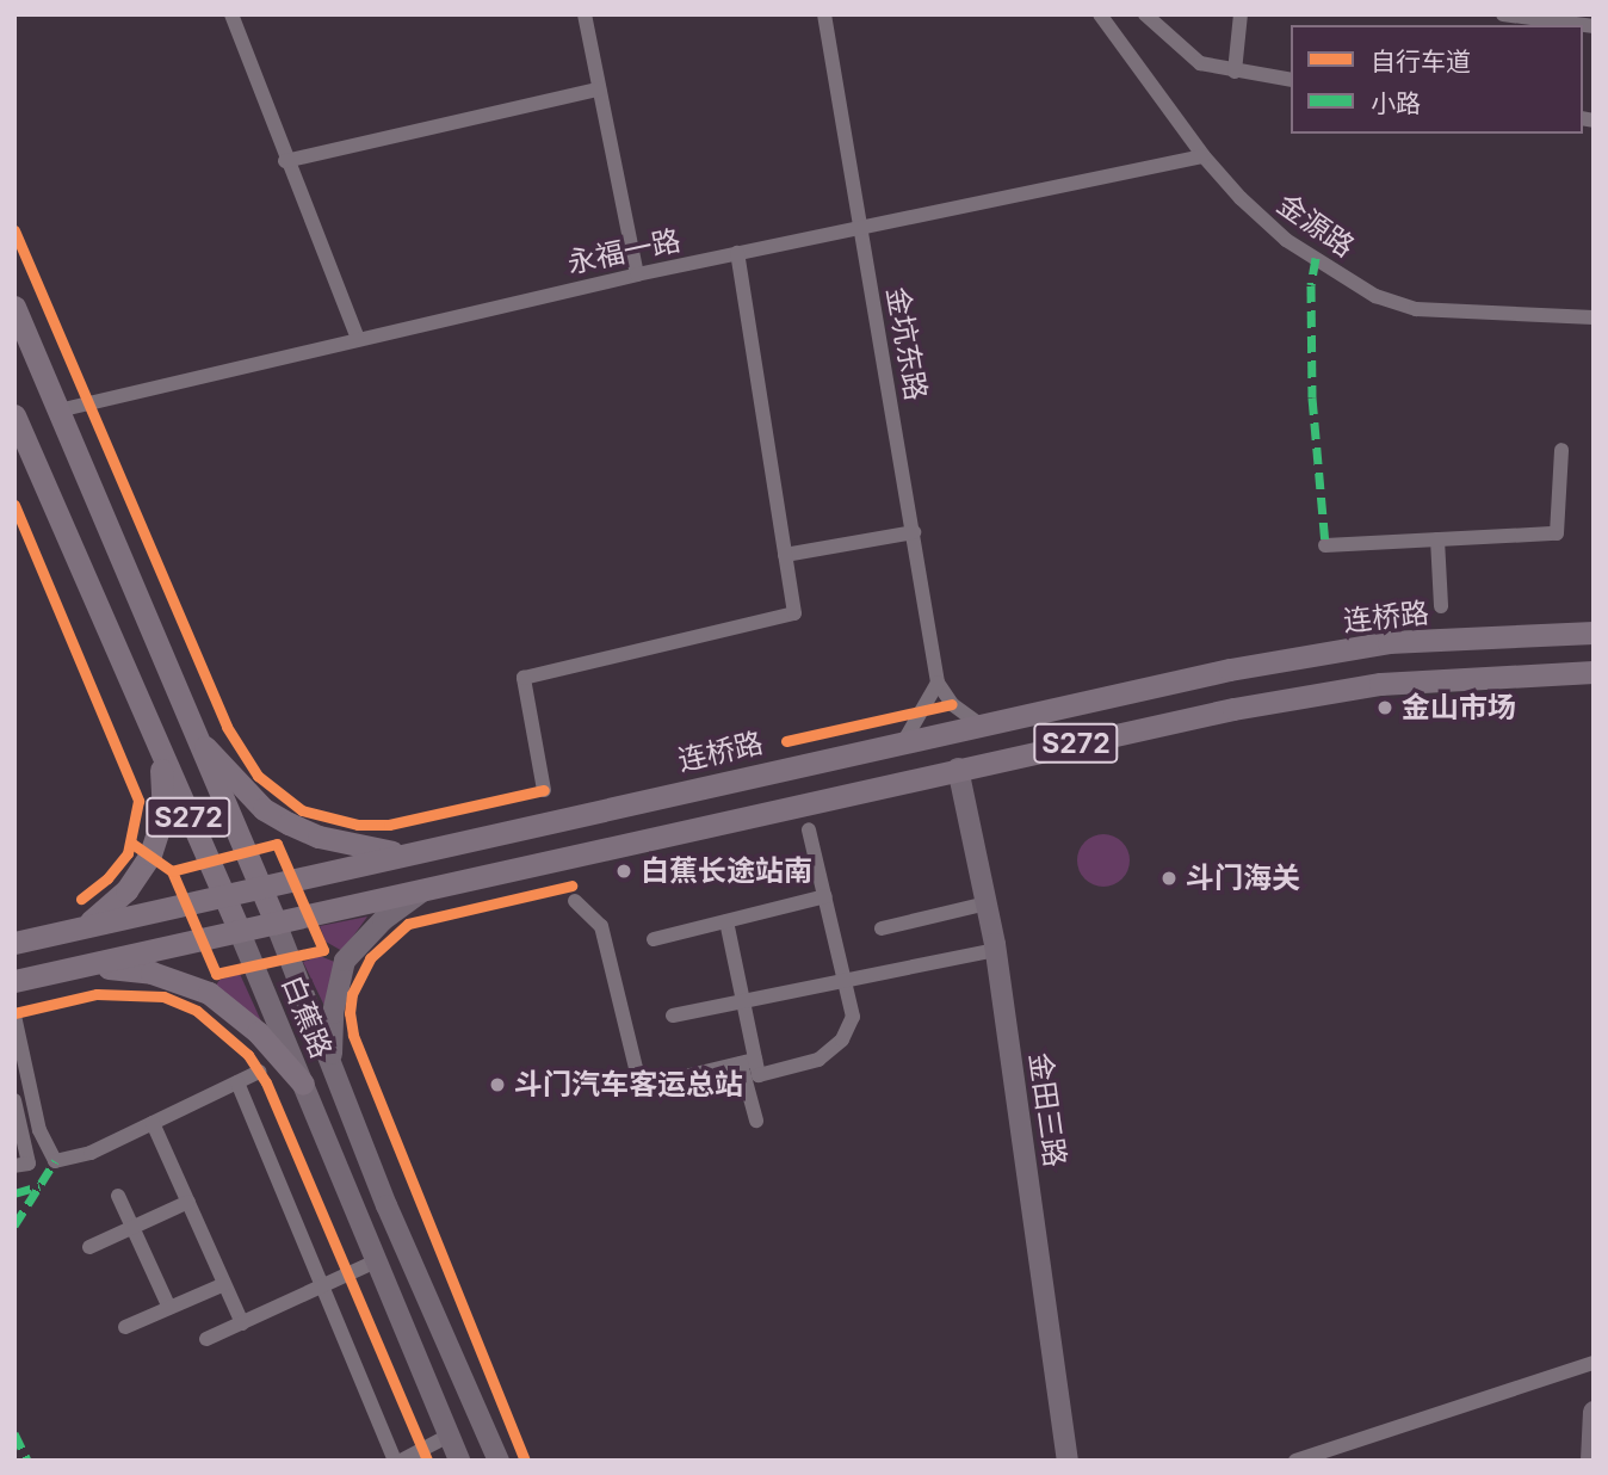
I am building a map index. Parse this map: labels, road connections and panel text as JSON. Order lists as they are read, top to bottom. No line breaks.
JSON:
{"streets":{"main road":["连桥路","S272","白蕉路","金田三路"],"street":["金源路","永福一路","金坑东路"]},"crossings":[["金源路","永福一路"],["永福一路","金坑东路"],["永福一路","S272"],["连桥路","S272"],["连桥路","白蕉路"],["S272","白蕉路"],["S272","金田三路"]],"places":["金山市场","白蕉长途站南","斗门海关","斗门汽车客运总站"],"legend":["自行车道","小路"]}
